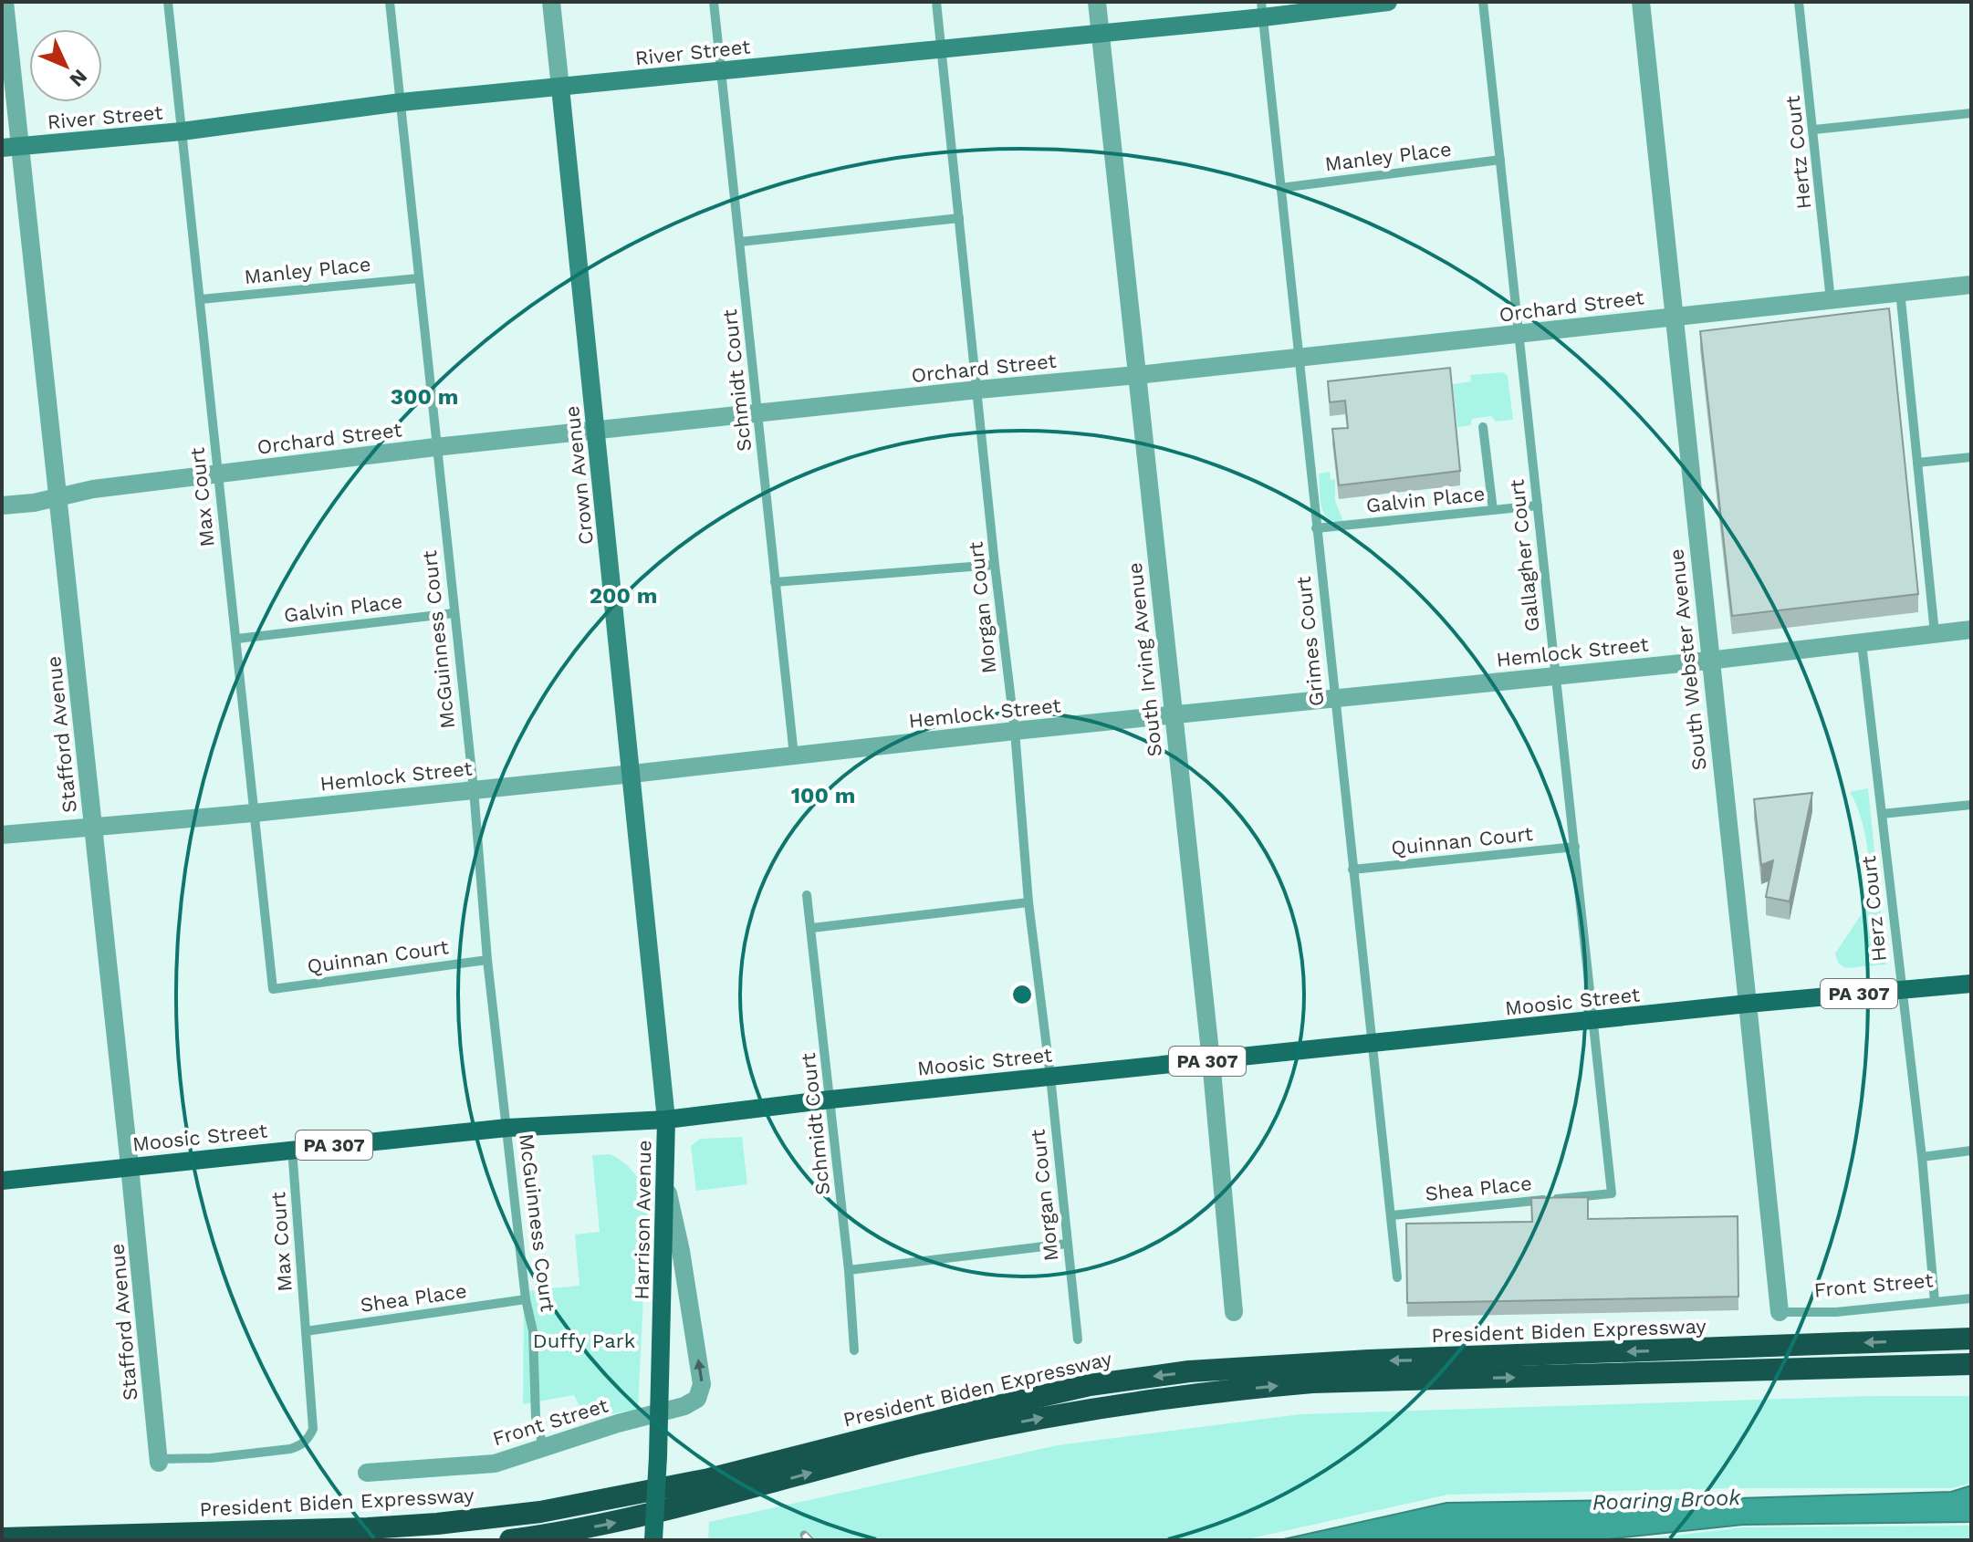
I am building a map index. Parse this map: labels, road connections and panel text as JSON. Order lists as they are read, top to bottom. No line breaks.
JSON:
{"streets":{"highway":["President Biden Expressway"],"main road":["River Street","Crown Avenue","PA 307","Moosic Street","Harrison Avenue"],"street":["Orchard Street","Hemlock Street","South Irving Avenue","South Webster Avenue","Stafford Avenue","Front Street"],"lane":["Hertz Court","Manley Place","Schmidt Court","Max Court","Galvin Place","Gallagher Court","Morgan Court","McGuinness Court","Grimes Court","Quinnan Court","Herz Court","Shea Place"]},"crossings":[["River Street","Schmidt Court"],["River Street","Crown Avenue"],["River Street","Max Court"],["River Street","Morgan Court"],["River Street","McGuinness Court"],["River Street","Grimes Court"],["River Street","South Irving Avenue"],["River Street","Stafford Avenue"],["Hertz Court","Orchard Street"],["Manley Place","Max Court"],["Manley Place","Gallagher Court"],["Manley Place","McGuinness Court"],["Manley Place","Grimes Court"],["Orchard Street","Schmidt Court"],["Orchard Street","Crown Avenue"],["Orchard Street","Max Court"],["Orchard Street","Gallagher Court"],["Orchard Street","Morgan Court"],["Orchard Street","McGuinness Court"],["Orchard Street","Grimes Court"],["Orchard Street","South Irving Avenue"],["Orchard Street","South Webster Avenue"],["Orchard Street","Stafford Avenue"],["Schmidt Court","Hemlock Street"],["Schmidt Court","Moosic Street"],["Crown Avenue","Hemlock Street"],["Crown Avenue","Moosic Street"],["Crown Avenue","Harrison Avenue"],["Max Court","Galvin Place"],["Max Court","Hemlock Street"],["Max Court","Stafford Avenue"],["Max Court","Quinnan Court"],["Max Court","Moosic Street"],["Max Court","Shea Place"],["Galvin Place","Gallagher Court"],["Galvin Place","McGuinness Court"],["Galvin Place","Grimes Court"],["Gallagher Court","Hemlock Street"],["Gallagher Court","Quinnan Court"],["Gallagher Court","Moosic Street"],["Gallagher Court","Shea Place"],["Morgan Court","Hemlock Street"],["Morgan Court","Moosic Street"],["McGuinness Court","Hemlock Street"],["McGuinness Court","Quinnan Court"],["McGuinness Court","Moosic Street"],["McGuinness Court","Shea Place"],["McGuinness Court","Front Street"],["Grimes Court","Hemlock Street"],["Grimes Court","Quinnan Court"],["Grimes Court","Moosic Street"],["Grimes Court","Shea Place"],["Hemlock Street","South Irving Avenue"],["Hemlock Street","South Webster Avenue"],["Hemlock Street","Stafford Avenue"],["Hemlock Street","Herz Court"],["South Irving Avenue","Moosic Street"],["South Webster Avenue","Moosic Street"],["South Webster Avenue","Front Street"],["Stafford Avenue","Moosic Street"],["Herz Court","Moosic Street"],["Herz Court","Front Street"],["Moosic Street","Harrison Avenue"],["Harrison Avenue","Front Street"]],"water":["Roaring Brook"],"parks":["Duffy Park"],"north":"bottom right","rings":["300 m","200 m","100 m"]}
